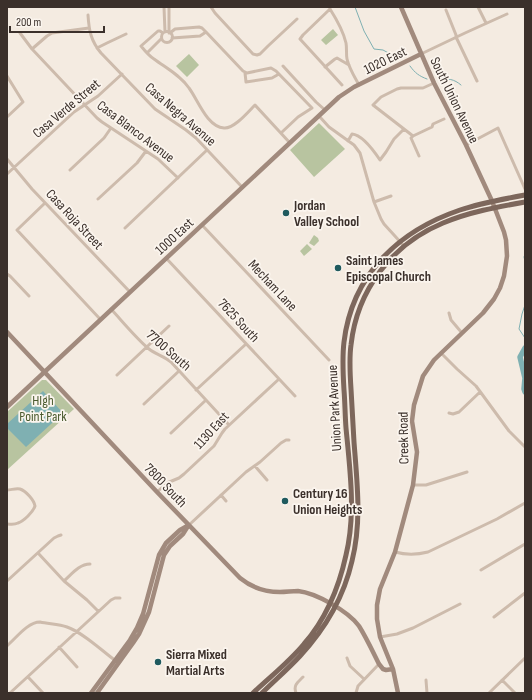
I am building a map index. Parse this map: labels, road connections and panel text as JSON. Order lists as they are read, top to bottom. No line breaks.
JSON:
{"streets":{"main road":["Union Park Avenue"],"street":["1020 East","South Union Avenue","Casa Verde Street","Casa Negra Avenue","Casa Blanco Avenue","Casa Roja Street","1000 East","Mecham Lane","7625 South","7700 South","1130 East","Creek Road","7800 South"]},"crossings":[["1020 East","South Union Avenue"],["1020 East","1000 East"],["South Union Avenue","Union Park Avenue"],["South Union Avenue","Creek Road"],["Casa Verde Street","Casa Negra Avenue"],["Casa Verde Street","Casa Blanco Avenue"],["Casa Verde Street","Casa Roja Street"],["Casa Negra Avenue","1000 East"],["Casa Roja Street","1000 East"],["1000 East","Mecham Lane"],["1000 East","7625 South"],["1000 East","7700 South"],["1000 East","7800 South"],["7625 South","1130 East"],["7700 South","1130 East"],["Union Park Avenue","Creek Road"],["Union Park Avenue","7800 South"],["1130 East","7800 South"]],"parks":["HIgh Point Park"],"places":["Jordan Valley School","Saint James Episcopal Church","Century 16 Union Heights","Sierra Mixed Martial Arts"],"scale_bar":"200 m"}
